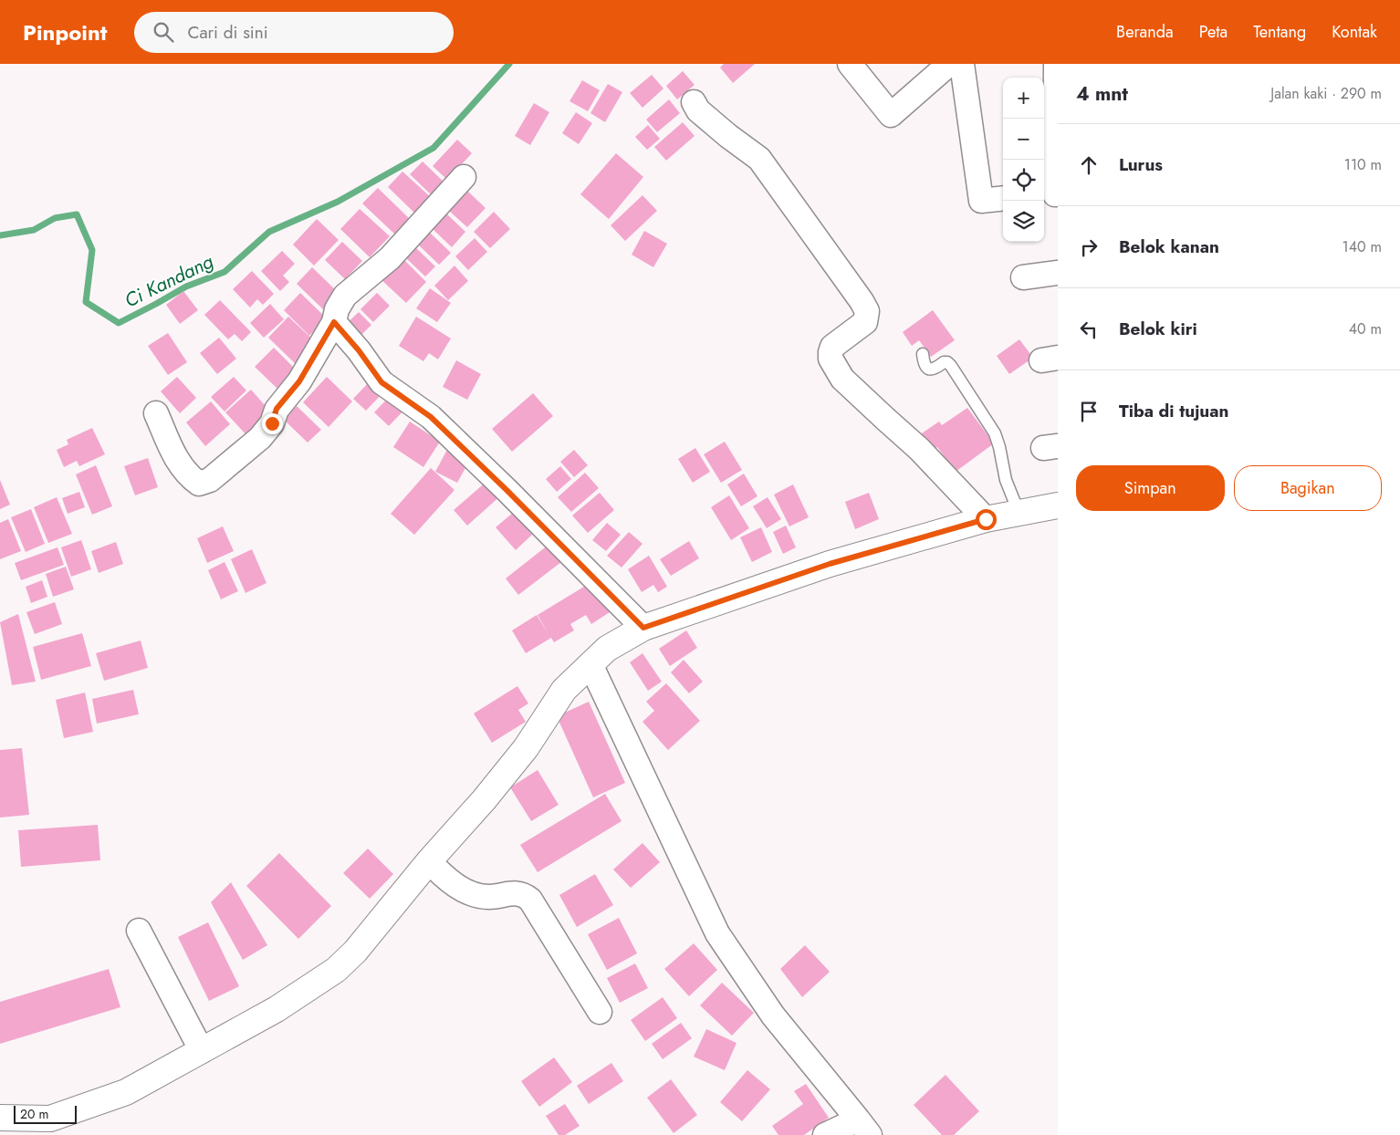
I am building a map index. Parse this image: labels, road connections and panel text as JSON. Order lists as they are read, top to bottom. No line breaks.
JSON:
{"water":["Ci Kandang"],"scale_bar":"20 m","page":{"header":"Pinpoint","search":"Cari di sini","nav":["Beranda","Peta","Tentang","Kontak"],"heading":["4 mnt","Jalan kaki · 290 m"],"map_buttons":["+","−"],"list":[["Lurus","110 m"],["Belok kanan","140 m"],["Belok kiri","40 m"],"Tiba di tujuan"],"buttons":["Simpan","Bagikan"],"scale":"20 m"}}
